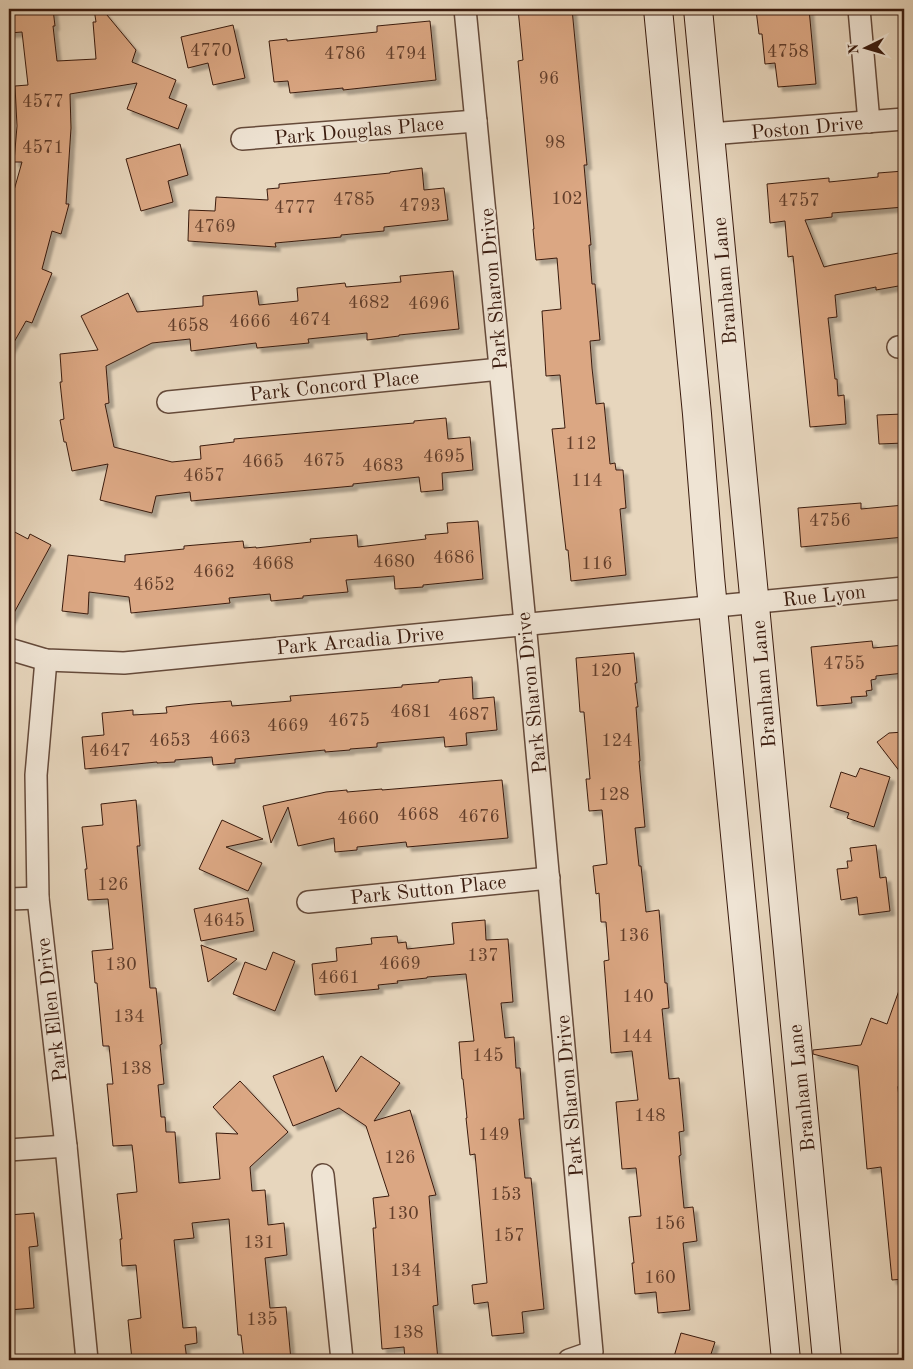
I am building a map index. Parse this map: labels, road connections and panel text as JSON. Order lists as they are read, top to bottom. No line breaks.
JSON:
{"streets":{"main road":["Branham Lane"],"street":["Poston Drive","Park Douglas Place","Park Sharon Drive","Park Concord Place","Rue Lyon","Park Arcadia Drive","Park Sutton Place","Park Ellen Drive"]},"crossings":[["Poston Drive","Branham Lane"],["Park Douglas Place","Park Sharon Drive"],["Branham Lane","Rue Lyon"],["Branham Lane","Park Arcadia Drive"],["Park Sharon Drive","Park Concord Place"],["Park Sharon Drive","Park Arcadia Drive"],["Park Sharon Drive","Park Sutton Place"],["Rue Lyon","Park Arcadia Drive"],["Park Arcadia Drive","Park Ellen Drive"]],"house_numbers":["4770","4758","4786","4794","96","4577","98","4571","102","4785","4757","4793","4777","4769","4682","4696","4674","4666","4658","112","4695","4675","4665","4683","4657","114","4756","4686","4680","4668","116","4662","4652","4755","120","4681","4687","4675","4669","4663","4653","124","4647","128","4668","4676","4660","126","4645","136","137","4669","130","4661","140","134","144","145","138","148","149","126","153","130","156","157","131","134","160","135","138"],"north":"left"}
